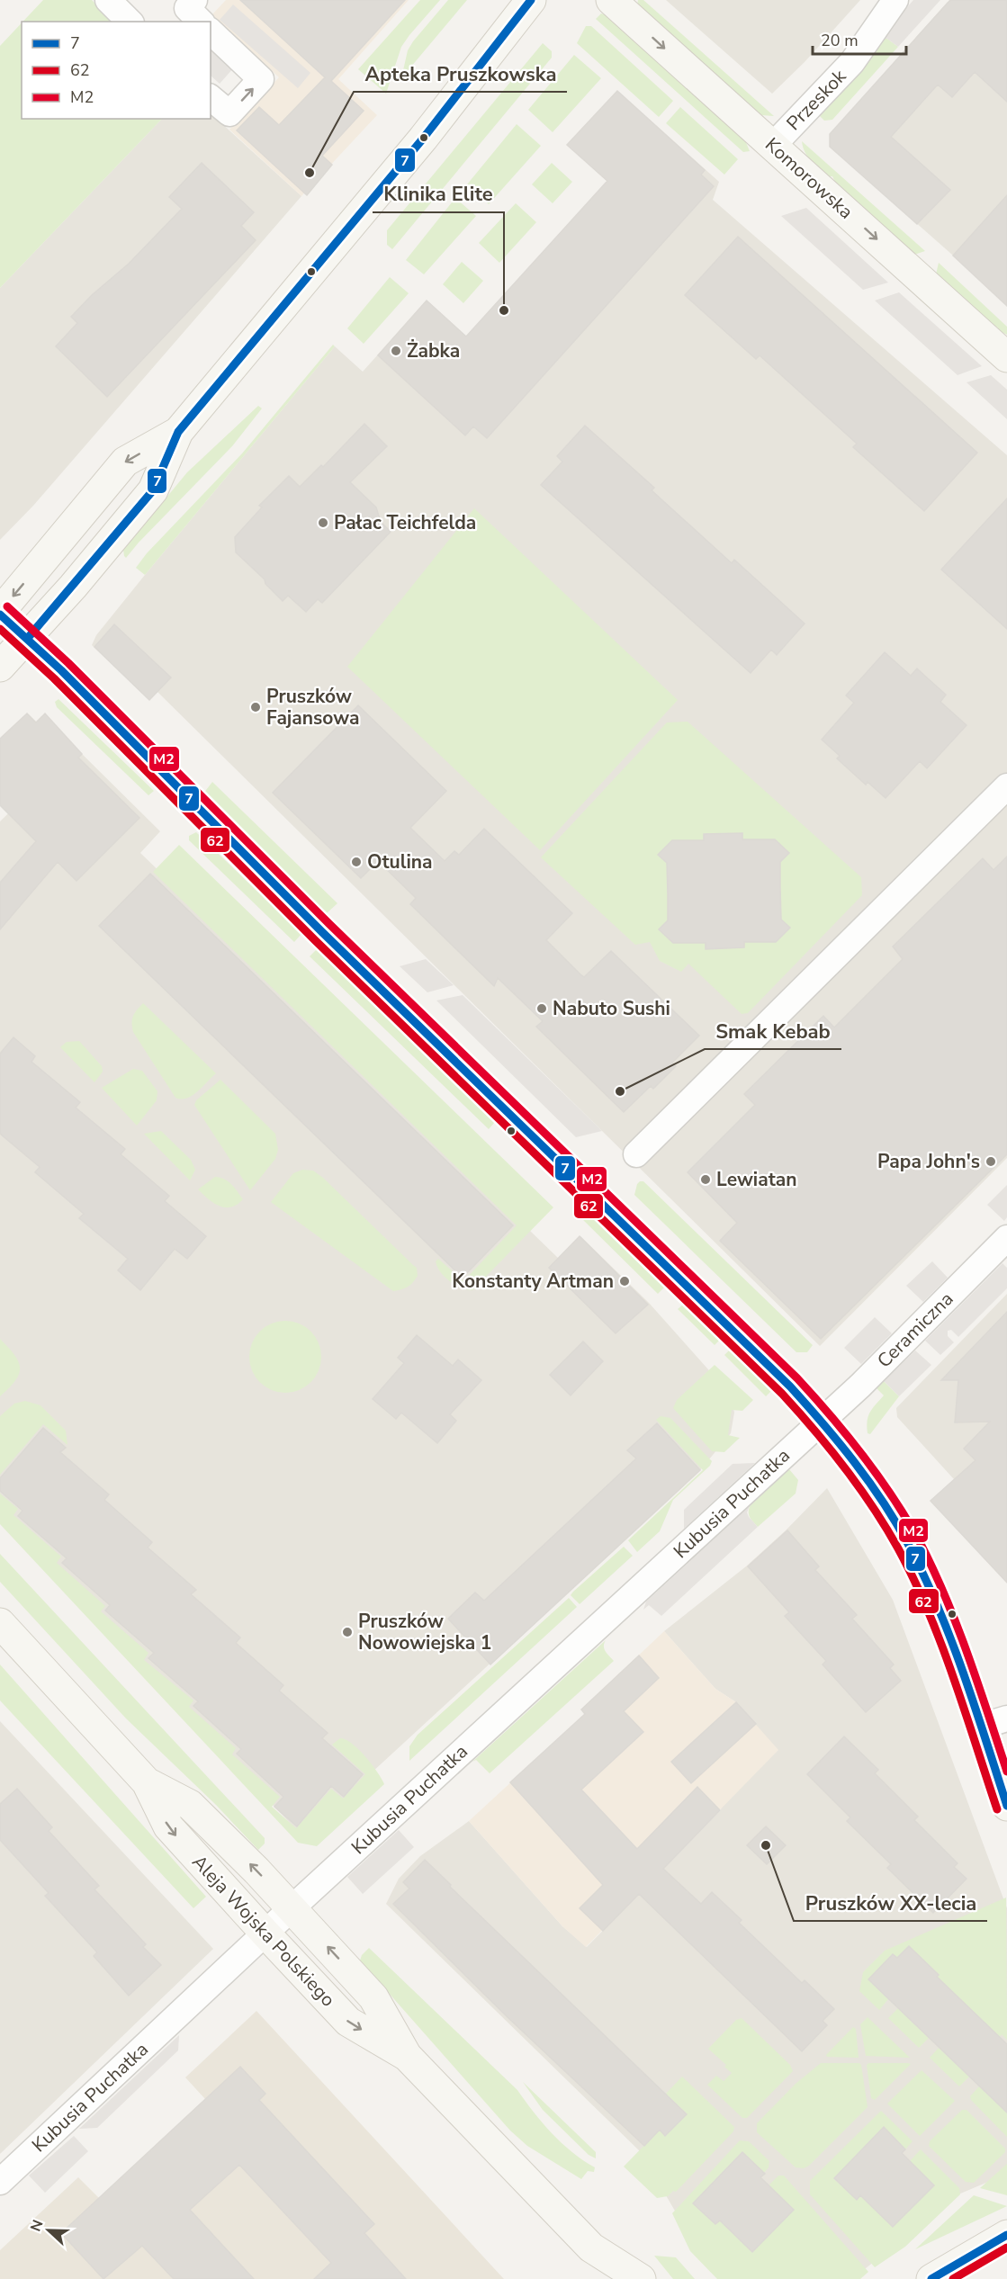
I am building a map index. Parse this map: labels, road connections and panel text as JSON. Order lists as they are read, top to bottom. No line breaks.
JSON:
{"streets":{"street":["Przeskok","Komorowska","Ceramiczna","Kubusia Puchatka","Aleja Wojska Polskiego"]},"crossings":[["Przeskok","Komorowska"],["Ceramiczna","Kubusia Puchatka"],["Kubusia Puchatka","Aleja Wojska Polskiego"]],"one_way":["Komorowska"],"places":["Apteka Pruszkowska","Klinika Elite","Żabka","Pałac Teichfelda","Pruszków Fajansowa","Otulina","Nabuto Sushi","Smak Kebab","Papa John's","Lewiatan","Konstanty Artman","Pruszków Nowowiejska 1","Pruszków XX-lecia"],"lines":["transit line 7","transit line M2","transit line 62"],"legend":["7","62","M2"],"scale_bar":"20 m","north":"left"}
